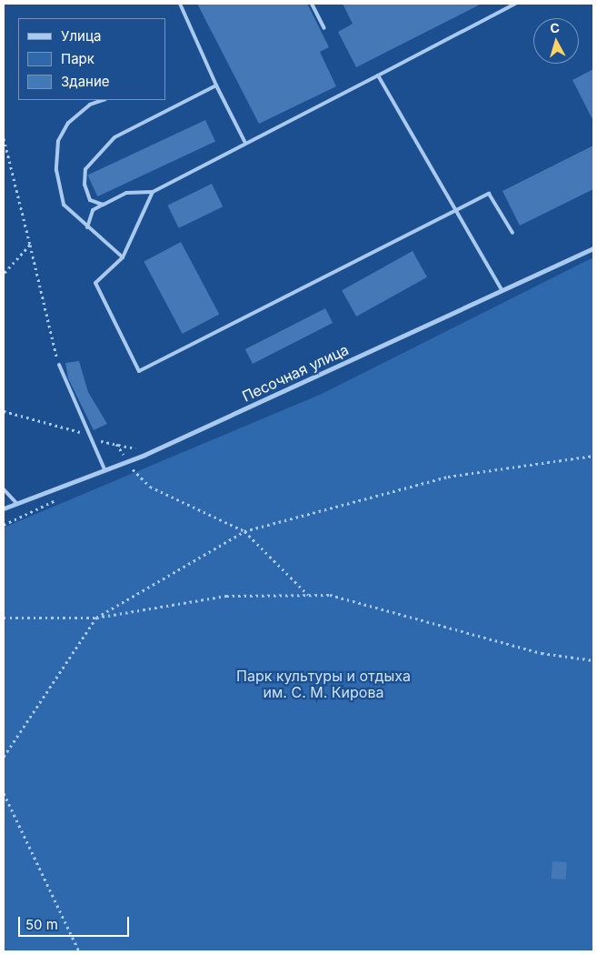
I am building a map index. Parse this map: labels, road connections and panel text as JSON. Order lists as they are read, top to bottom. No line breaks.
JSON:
{"streets":{"street":["Песочная улица"]},"parks":["Парк культуры и отдыха им. С. М. Кирова"],"legend":["Улица","Парк","Здание"],"scale_bar":"50 m","north":"top"}
